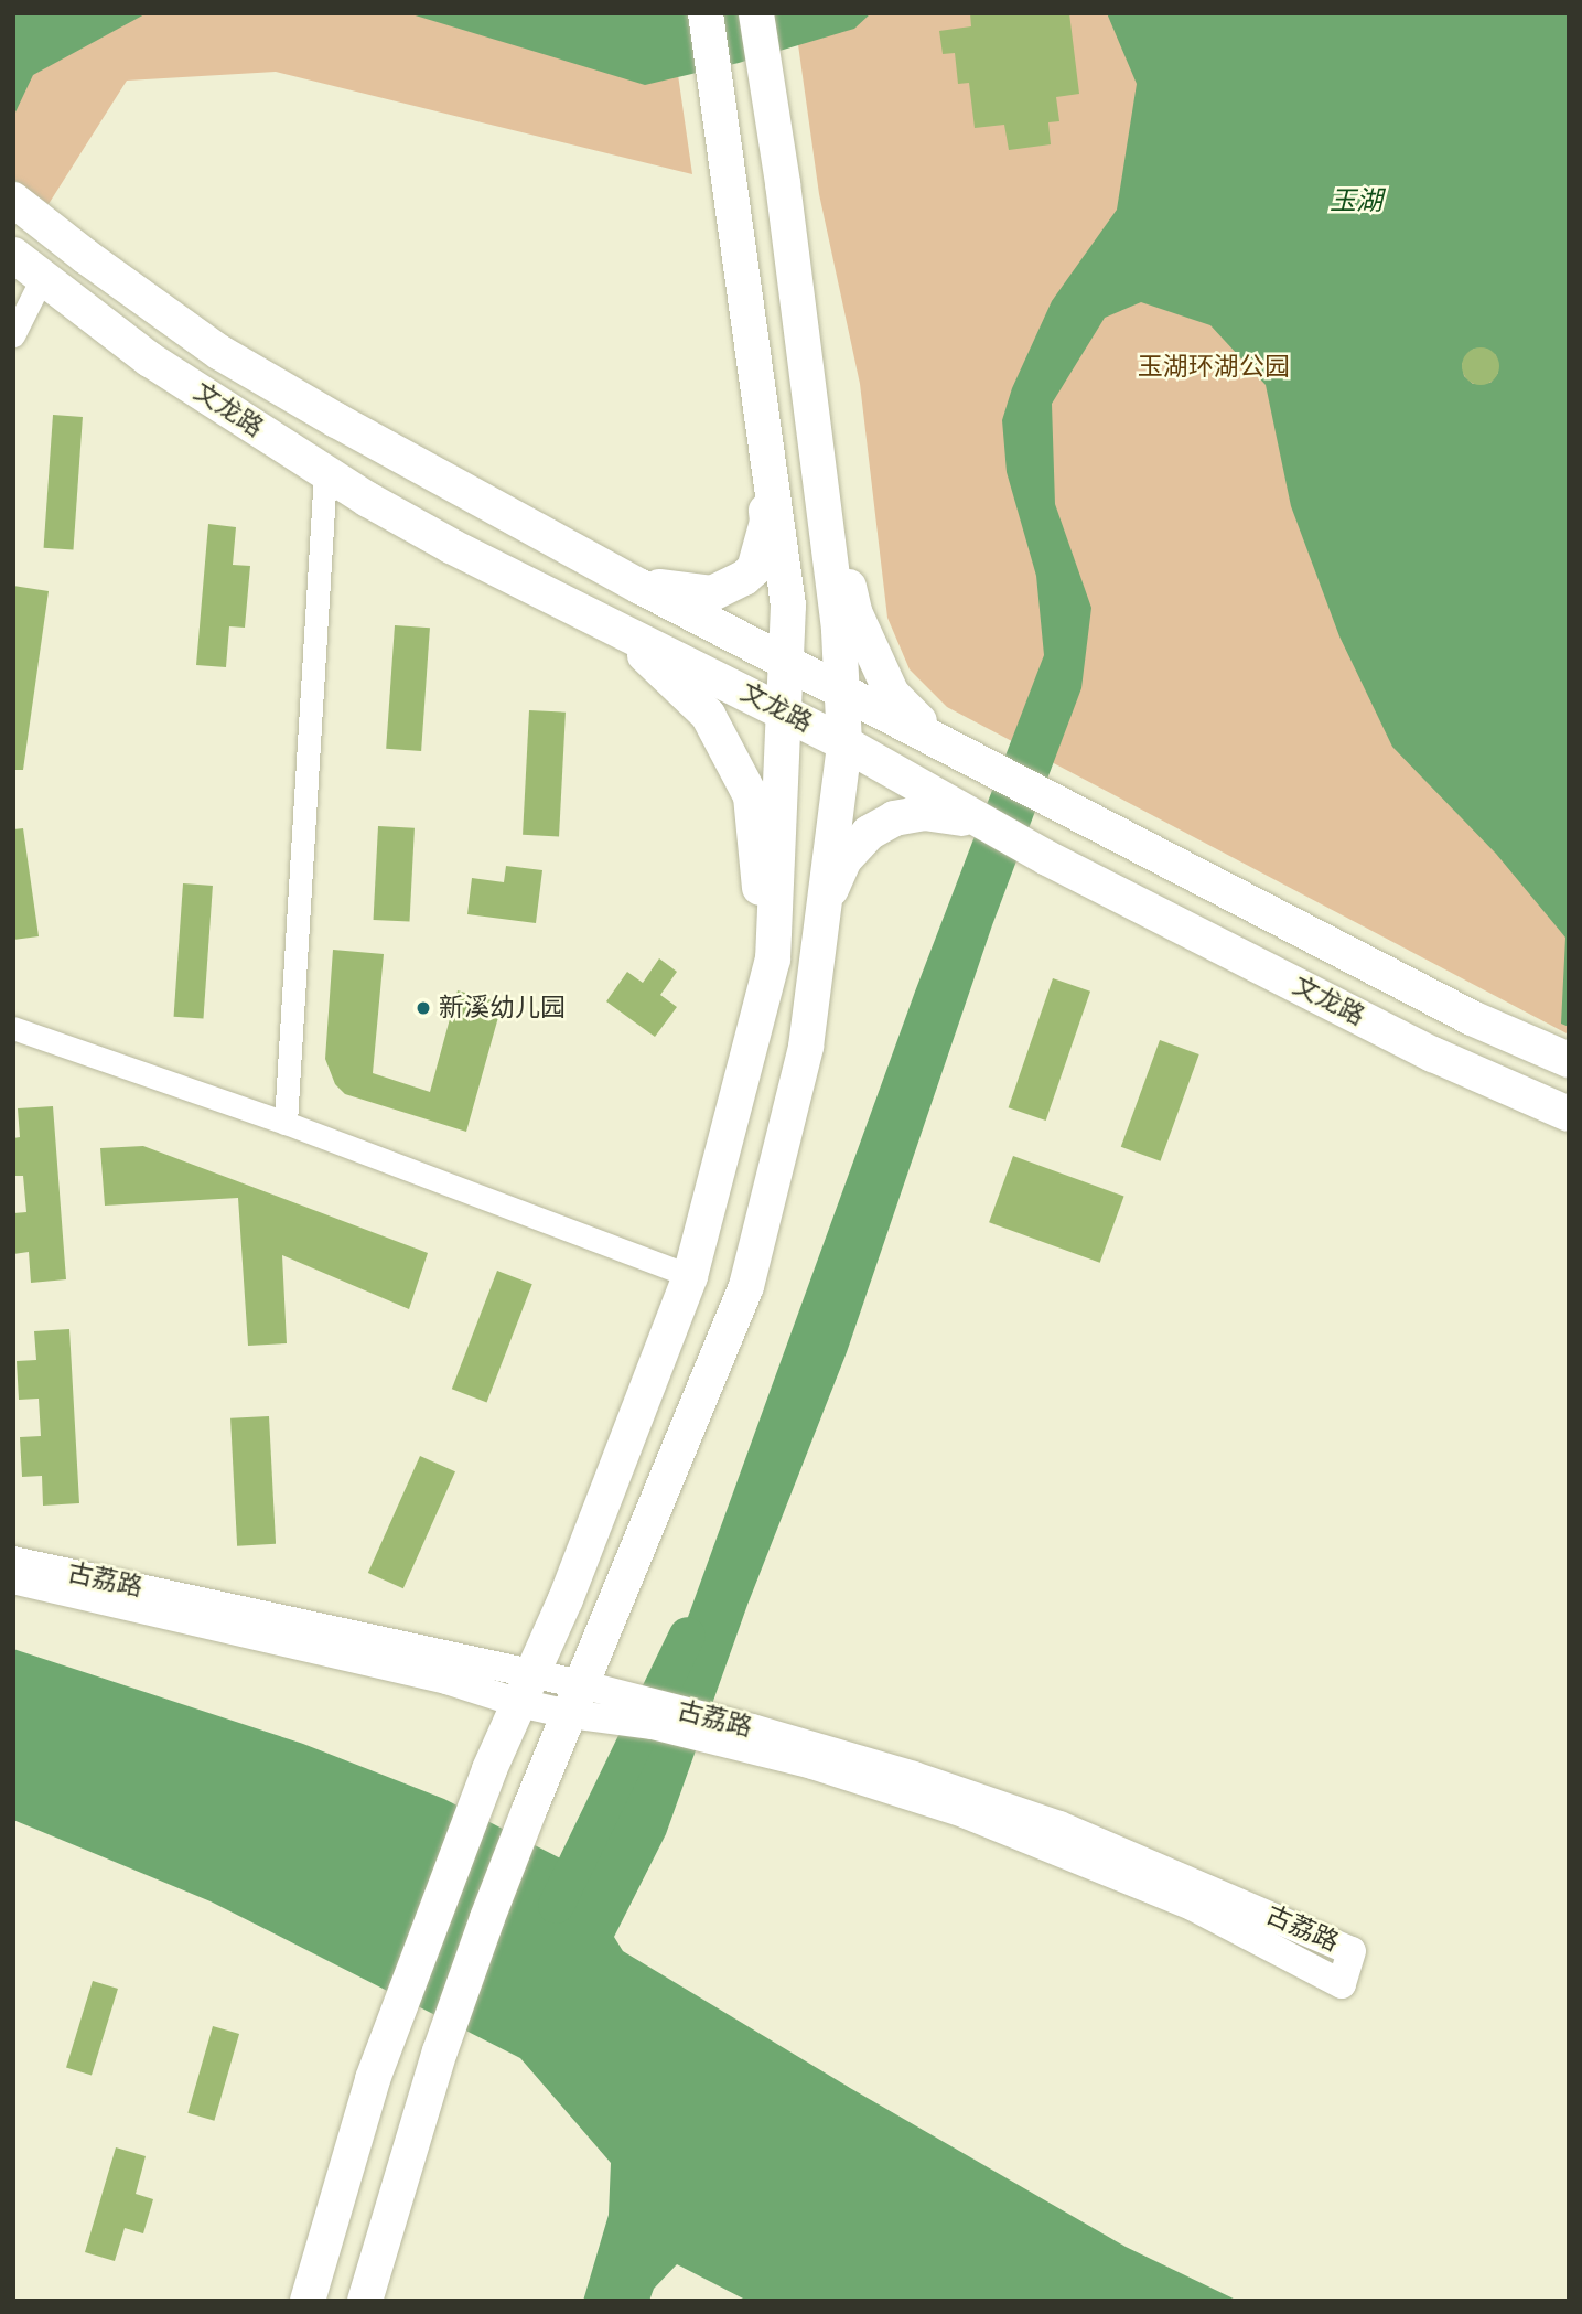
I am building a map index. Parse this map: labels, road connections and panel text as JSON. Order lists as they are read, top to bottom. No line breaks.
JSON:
{"streets":{"main road":["文龙路"],"street":["古荔路"]},"water":["玉湖"],"parks":["玉湖环湖公园"],"places":["新溪幼儿园"]}
